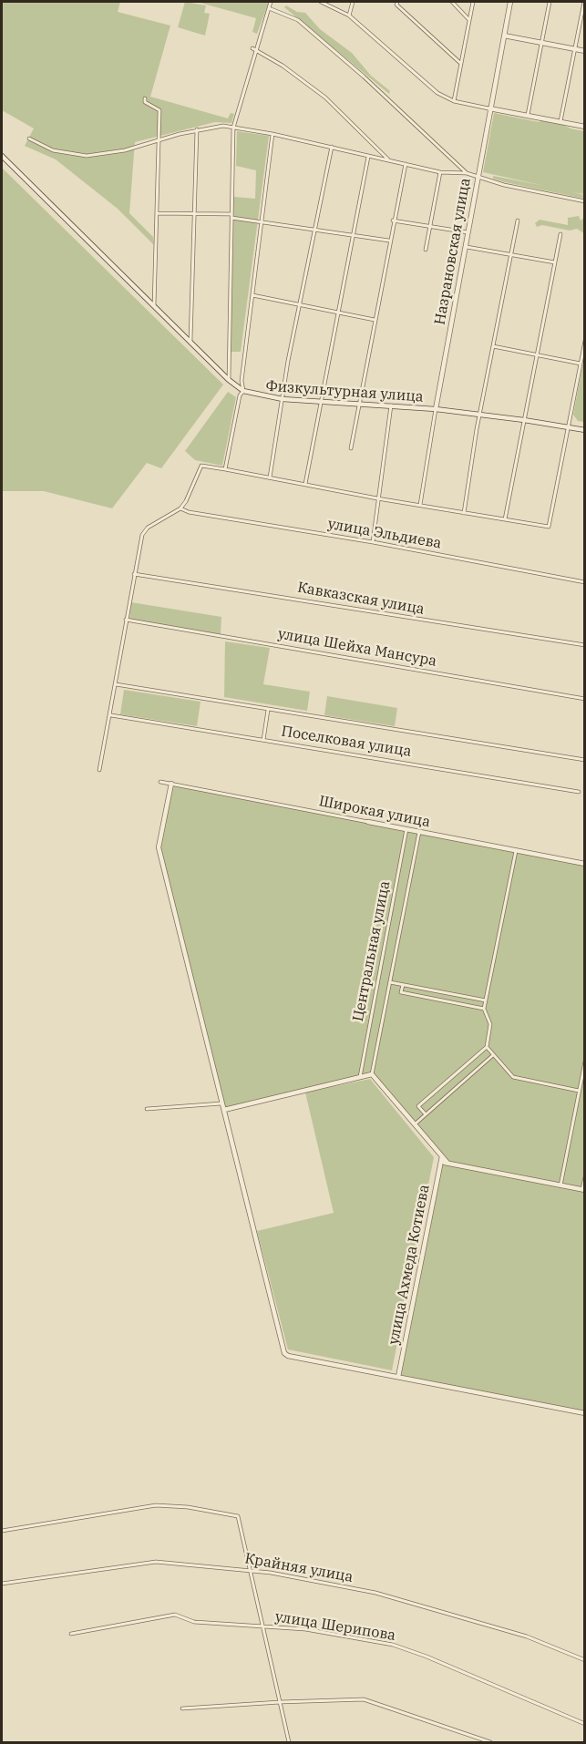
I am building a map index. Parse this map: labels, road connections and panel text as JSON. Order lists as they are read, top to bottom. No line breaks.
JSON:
{"streets":{"street":["Назрановская улица","Физкультурная улица","улица Эльдиева","Кавказская улица","улица Шейха Мансура","Поселковая улица","Широкая улица","Центральная улица","улица Ахмеда Котиева","Крайняя улица","улица Шерипова"]},"crossings":[["Назрановская улица","Физкультурная улица"],["Широкая улица","Центральная улица"]]}
